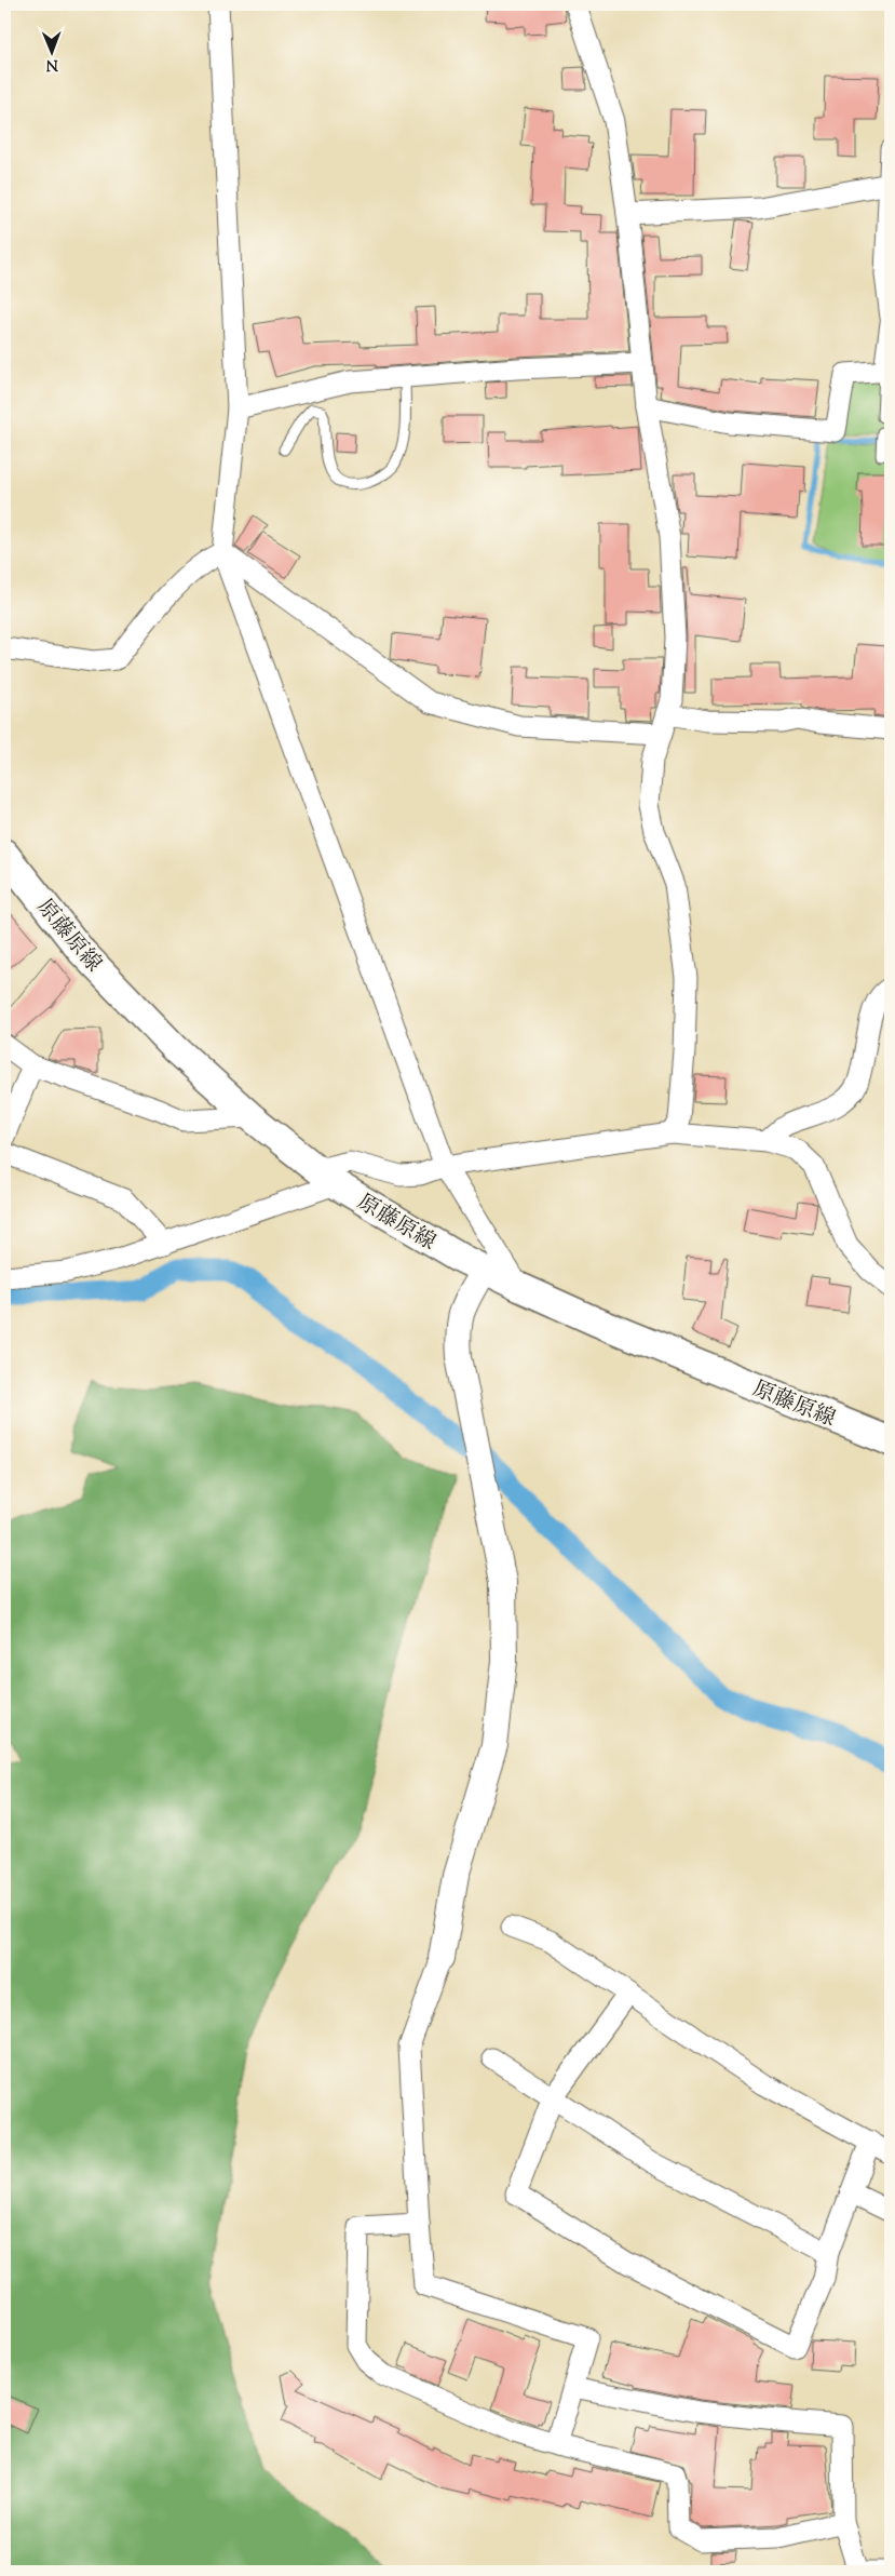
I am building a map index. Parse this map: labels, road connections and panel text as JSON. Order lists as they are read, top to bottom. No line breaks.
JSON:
{"streets":{"main road":["原藤原線"]},"north":"bottom"}
